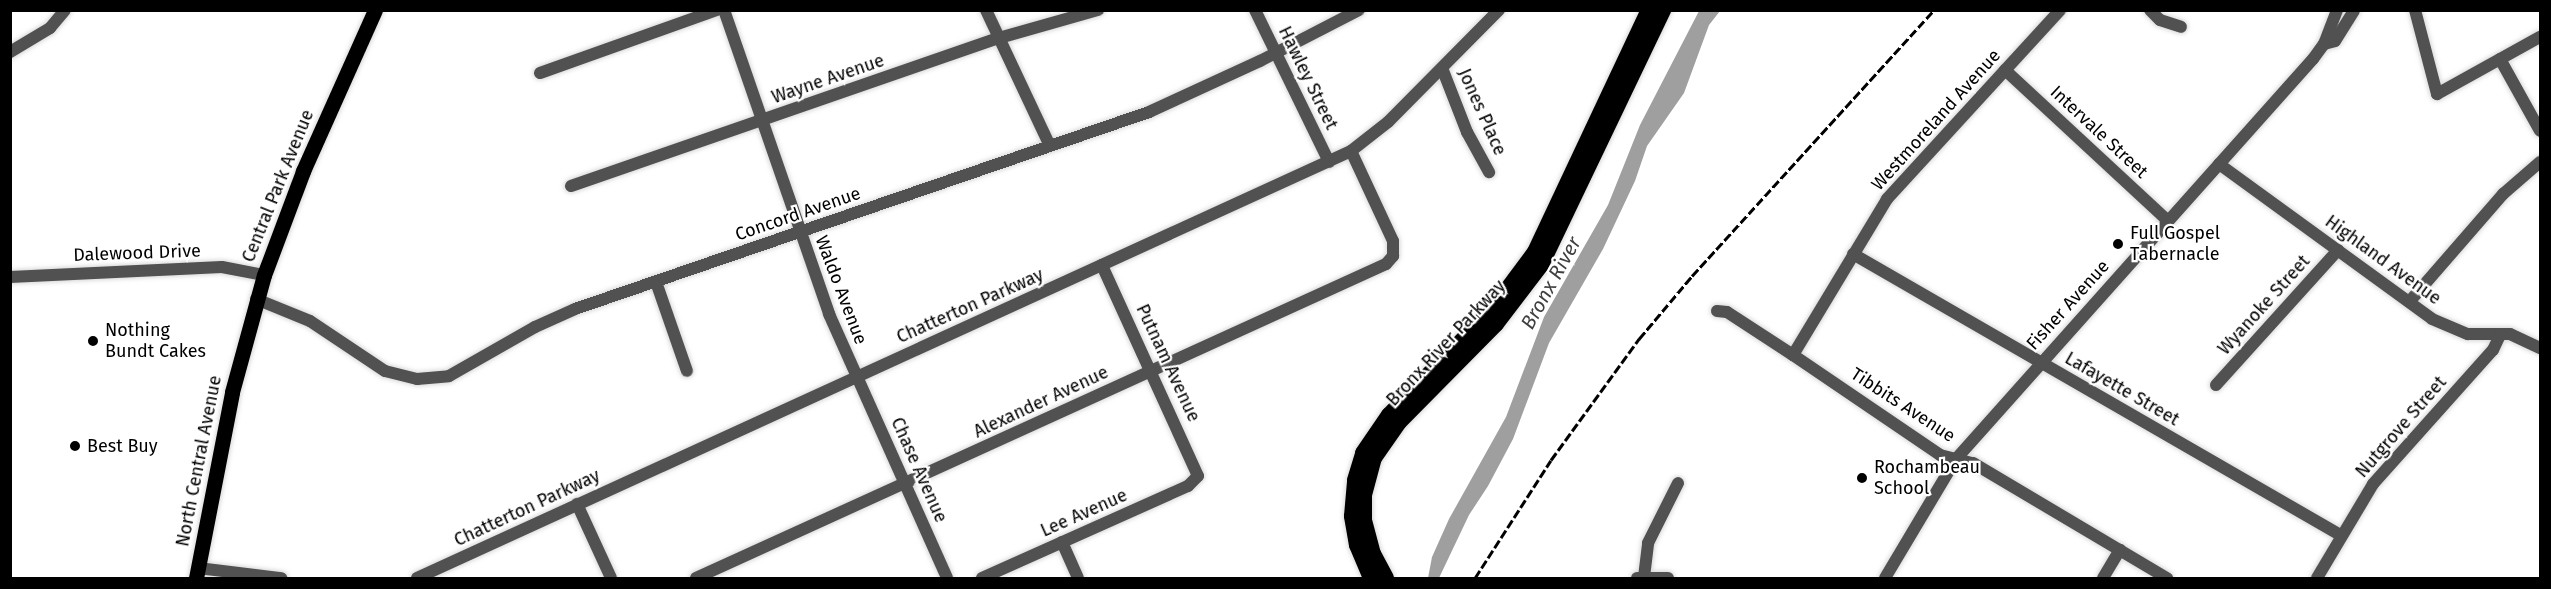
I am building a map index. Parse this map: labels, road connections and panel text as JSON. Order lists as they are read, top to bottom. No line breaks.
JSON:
{"streets":{"highway":["Bronx River Parkway"],"main road":["Central Park Avenue","North Central Avenue"],"street":["Hawley Street","Wayne Avenue","Jones Place","Westmoreland Avenue","Intervale Street","Concord Avenue","Dalewood Drive","Highland Avenue","Waldo Avenue","Fisher Avenue","Wyanoke Street","Chatterton Parkway","Putnam Avenue","Lafayette Street","Alexander Avenue","Tibbits Avenue","Nutgrove Street","Chase Avenue","Lee Avenue"]},"crossings":[["Hawley Street","Concord Avenue"],["Hawley Street","Chatterton Parkway"],["Wayne Avenue","Waldo Avenue"],["Jones Place","Chatterton Parkway"],["Westmoreland Avenue","Intervale Street"],["Westmoreland Avenue","Lafayette Street"],["Westmoreland Avenue","Tibbits Avenue"],["Intervale Street","Fisher Avenue"],["Central Park Avenue","Concord Avenue"],["Central Park Avenue","Dalewood Drive"],["Central Park Avenue","North Central Avenue"],["Concord Avenue","Waldo Avenue"],["Highland Avenue","Fisher Avenue"],["Highland Avenue","Wyanoke Street"],["Highland Avenue","Nutgrove Street"],["Waldo Avenue","Chatterton Parkway"],["Waldo Avenue","Chase Avenue"],["Fisher Avenue","Lafayette Street"],["Fisher Avenue","Tibbits Avenue"],["Chatterton Parkway","Putnam Avenue"],["Chatterton Parkway","Alexander Avenue"],["Chatterton Parkway","Chase Avenue"],["Putnam Avenue","Alexander Avenue"],["Putnam Avenue","Lee Avenue"],["Lafayette Street","Nutgrove Street"],["Alexander Avenue","Chase Avenue"]],"water":["Bronx River"],"places":["Full Gospel Tabernacle","Nothing Bundt Cakes","Best Buy","Rochambeau School"]}
